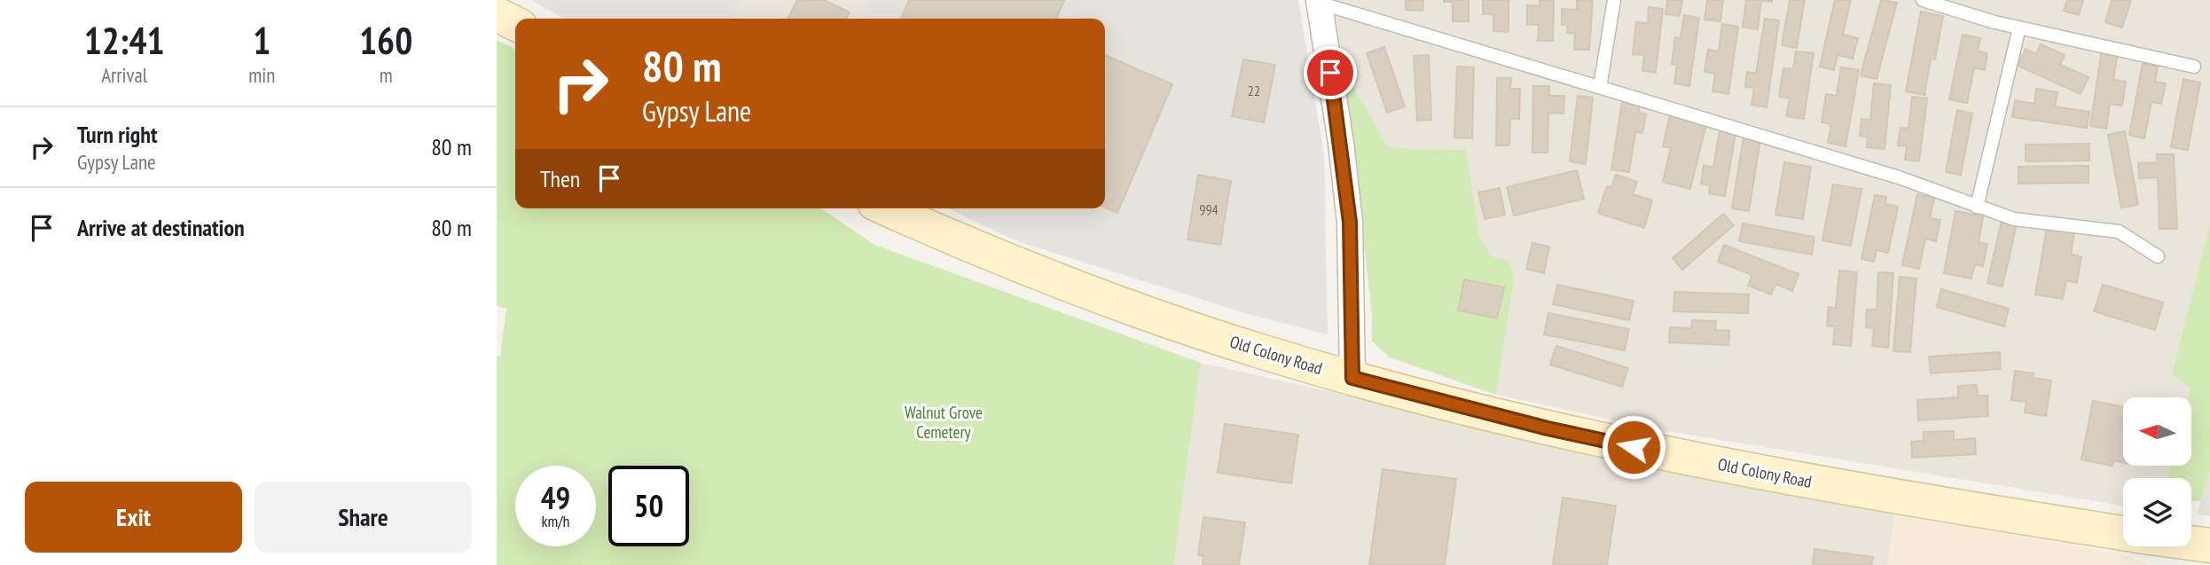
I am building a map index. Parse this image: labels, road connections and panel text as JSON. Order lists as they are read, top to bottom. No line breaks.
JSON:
{"streets":{"main road":["Old Colony Road"]},"parks":["Walnut Grove Cemetery"],"house_numbers":["22","994"],"north":"left","page":{"eta":["12:41","Arrival","1","min","160","m"],"turn":["80 m","Gypsy Lane"],"list":[{"name":"Turn right","note":"Gypsy Lane","value":"80 m"},{"name":"Arrive at destination","value":"80 m"}],"then":"Then","speed":"49 km/h","limit":"50","buttons":["Exit","Share"]}}
